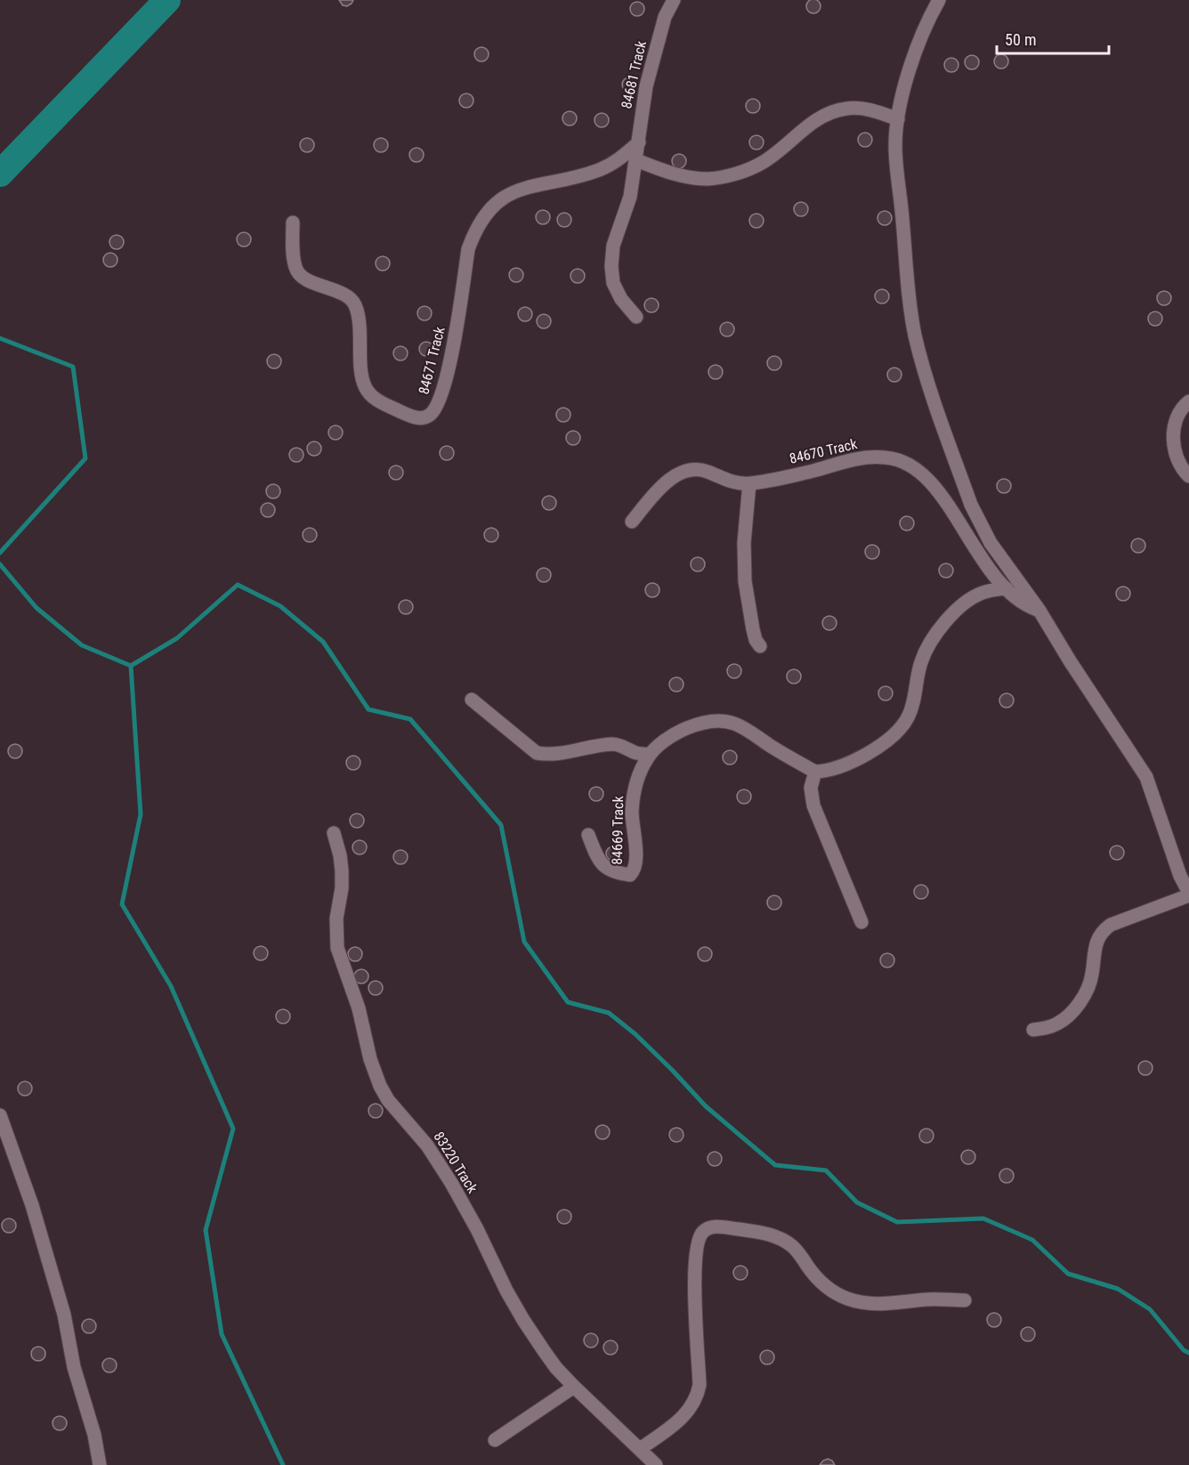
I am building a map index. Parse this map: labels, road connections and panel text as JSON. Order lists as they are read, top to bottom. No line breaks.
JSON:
{"streets":{"street":["84681 Track","84671 Track","84670 Track","84669 Track","83220 Track"]},"crossings":[["84681 Track","84671 Track"]],"scale_bar":"50 m"}
